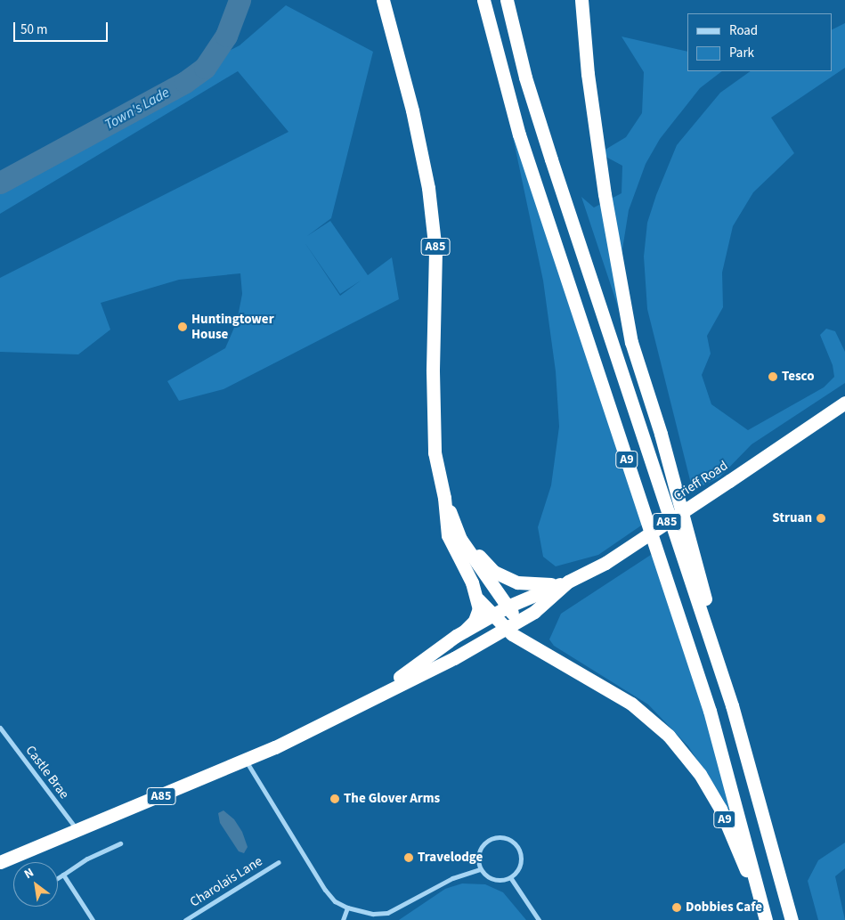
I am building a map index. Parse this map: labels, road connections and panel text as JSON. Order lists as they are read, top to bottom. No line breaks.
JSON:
{"streets":{"highway":["A85","A9","Crieff Road"],"street":["Castle Brae","Charolais Lane"]},"crossings":[["A85","A9"],["A85","Crieff Road"],["A85","Castle Brae"],["A9","Crieff Road"]],"water":["Town's Lade"],"places":["Huntingtower House","Tesco","Struan","The Glover Arms","Travelodge","Dobbies Cafe"],"legend":["Road","Park"],"scale_bar":"50 m","north":"top left"}
